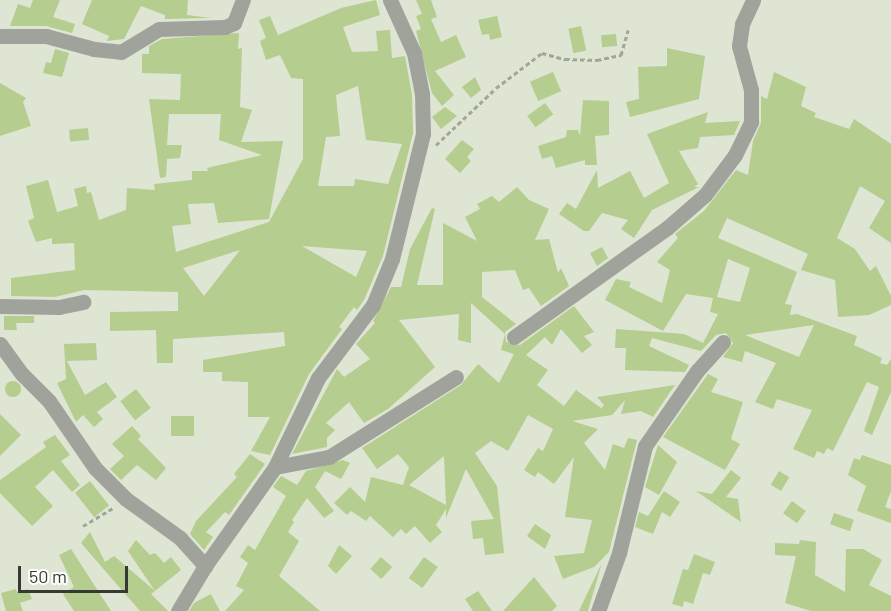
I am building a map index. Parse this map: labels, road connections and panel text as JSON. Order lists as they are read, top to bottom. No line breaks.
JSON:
{"scale_bar":"50 m"}
